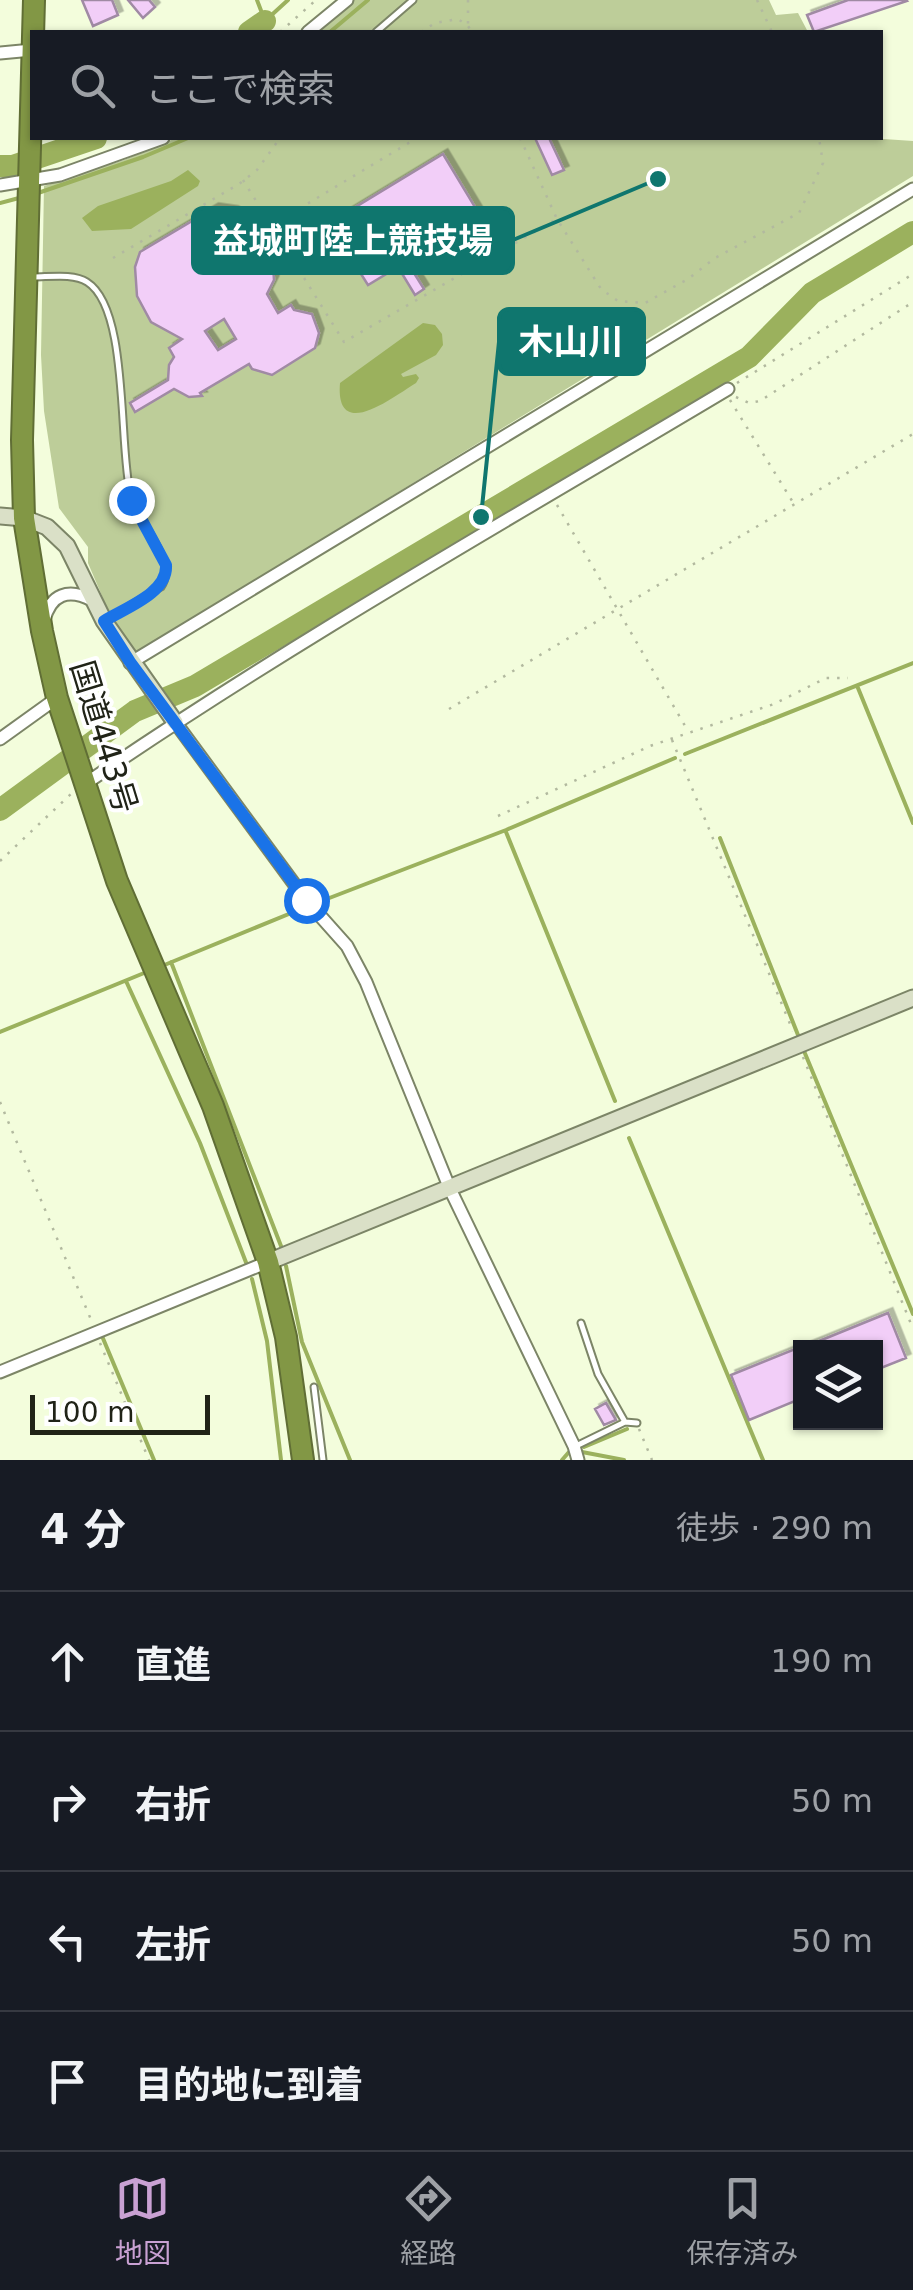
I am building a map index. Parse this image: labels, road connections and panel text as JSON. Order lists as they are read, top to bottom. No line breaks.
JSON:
{"streets":{"highway":["国道443号"]},"places":["益城町陸上競技場","木山川"],"scale_bar":"100 m","page":{"search":"ここで検索","scale":"100 m","heading":["4 分","徒歩 · 290 m"],"list":[["直進","190 m"],["右折","50 m"],["左折","50 m"],"目的地に到着"],"nav":["地図","経路","保存済み"]}}
